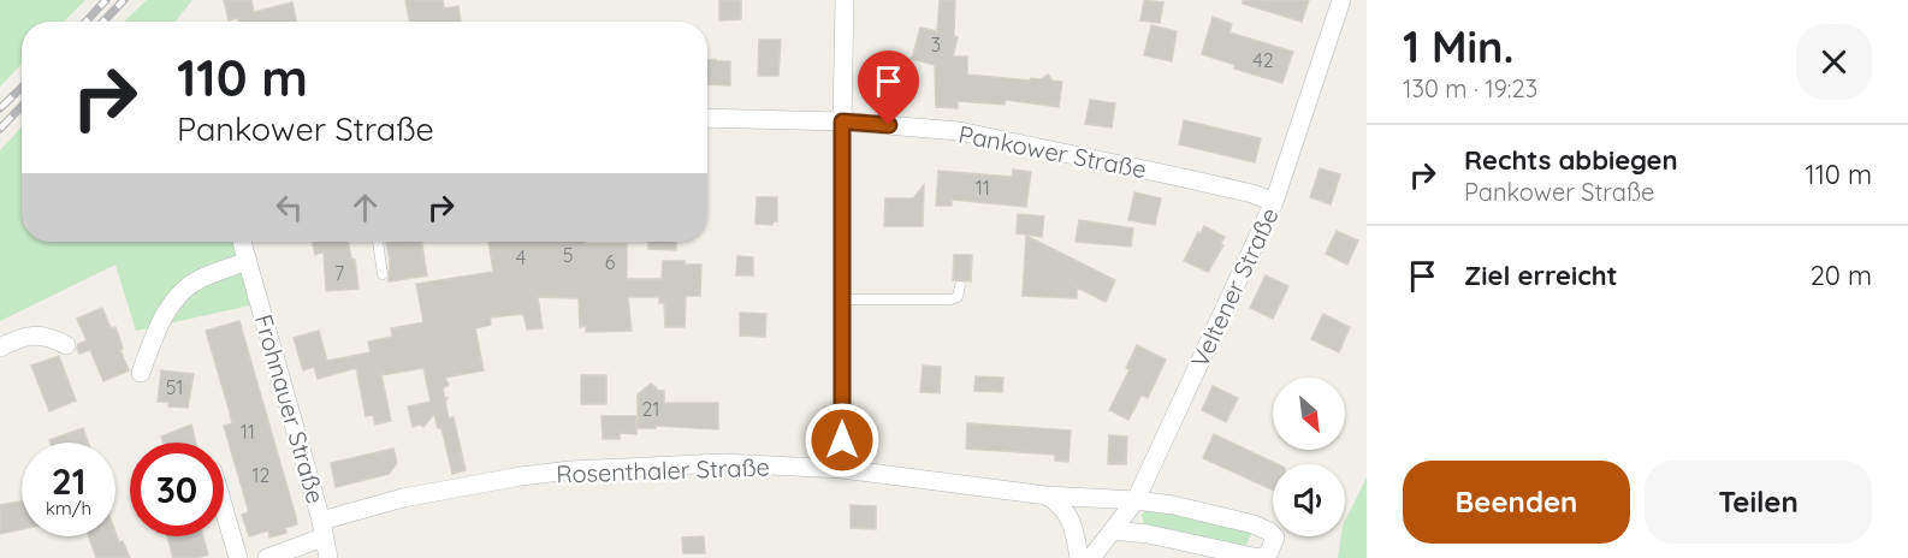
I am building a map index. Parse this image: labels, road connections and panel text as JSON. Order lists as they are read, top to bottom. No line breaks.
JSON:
{"streets":{"street":["Pankower Straße","Veltener Straße","Frohnauer Straße","Rosenthaler Straße"]},"crossings":[["Pankower Straße","Veltener Straße"],["Veltener Straße","Rosenthaler Straße"],["Frohnauer Straße","Rosenthaler Straße"]],"house_numbers":["3","42","11","5","4","6","7","51","21","11","12"],"north":"bottom right","page":{"heading":["1 Min.","130 m · 19:23"],"turn":["110 m","Pankower Straße"],"list":[{"name":"Rechts abbiegen","note":"Pankower Straße","value":"110 m"},{"name":"Ziel erreicht","value":"20 m"}],"speed":"21 km/h","limit":"30","buttons":["Beenden","Teilen"]}}
